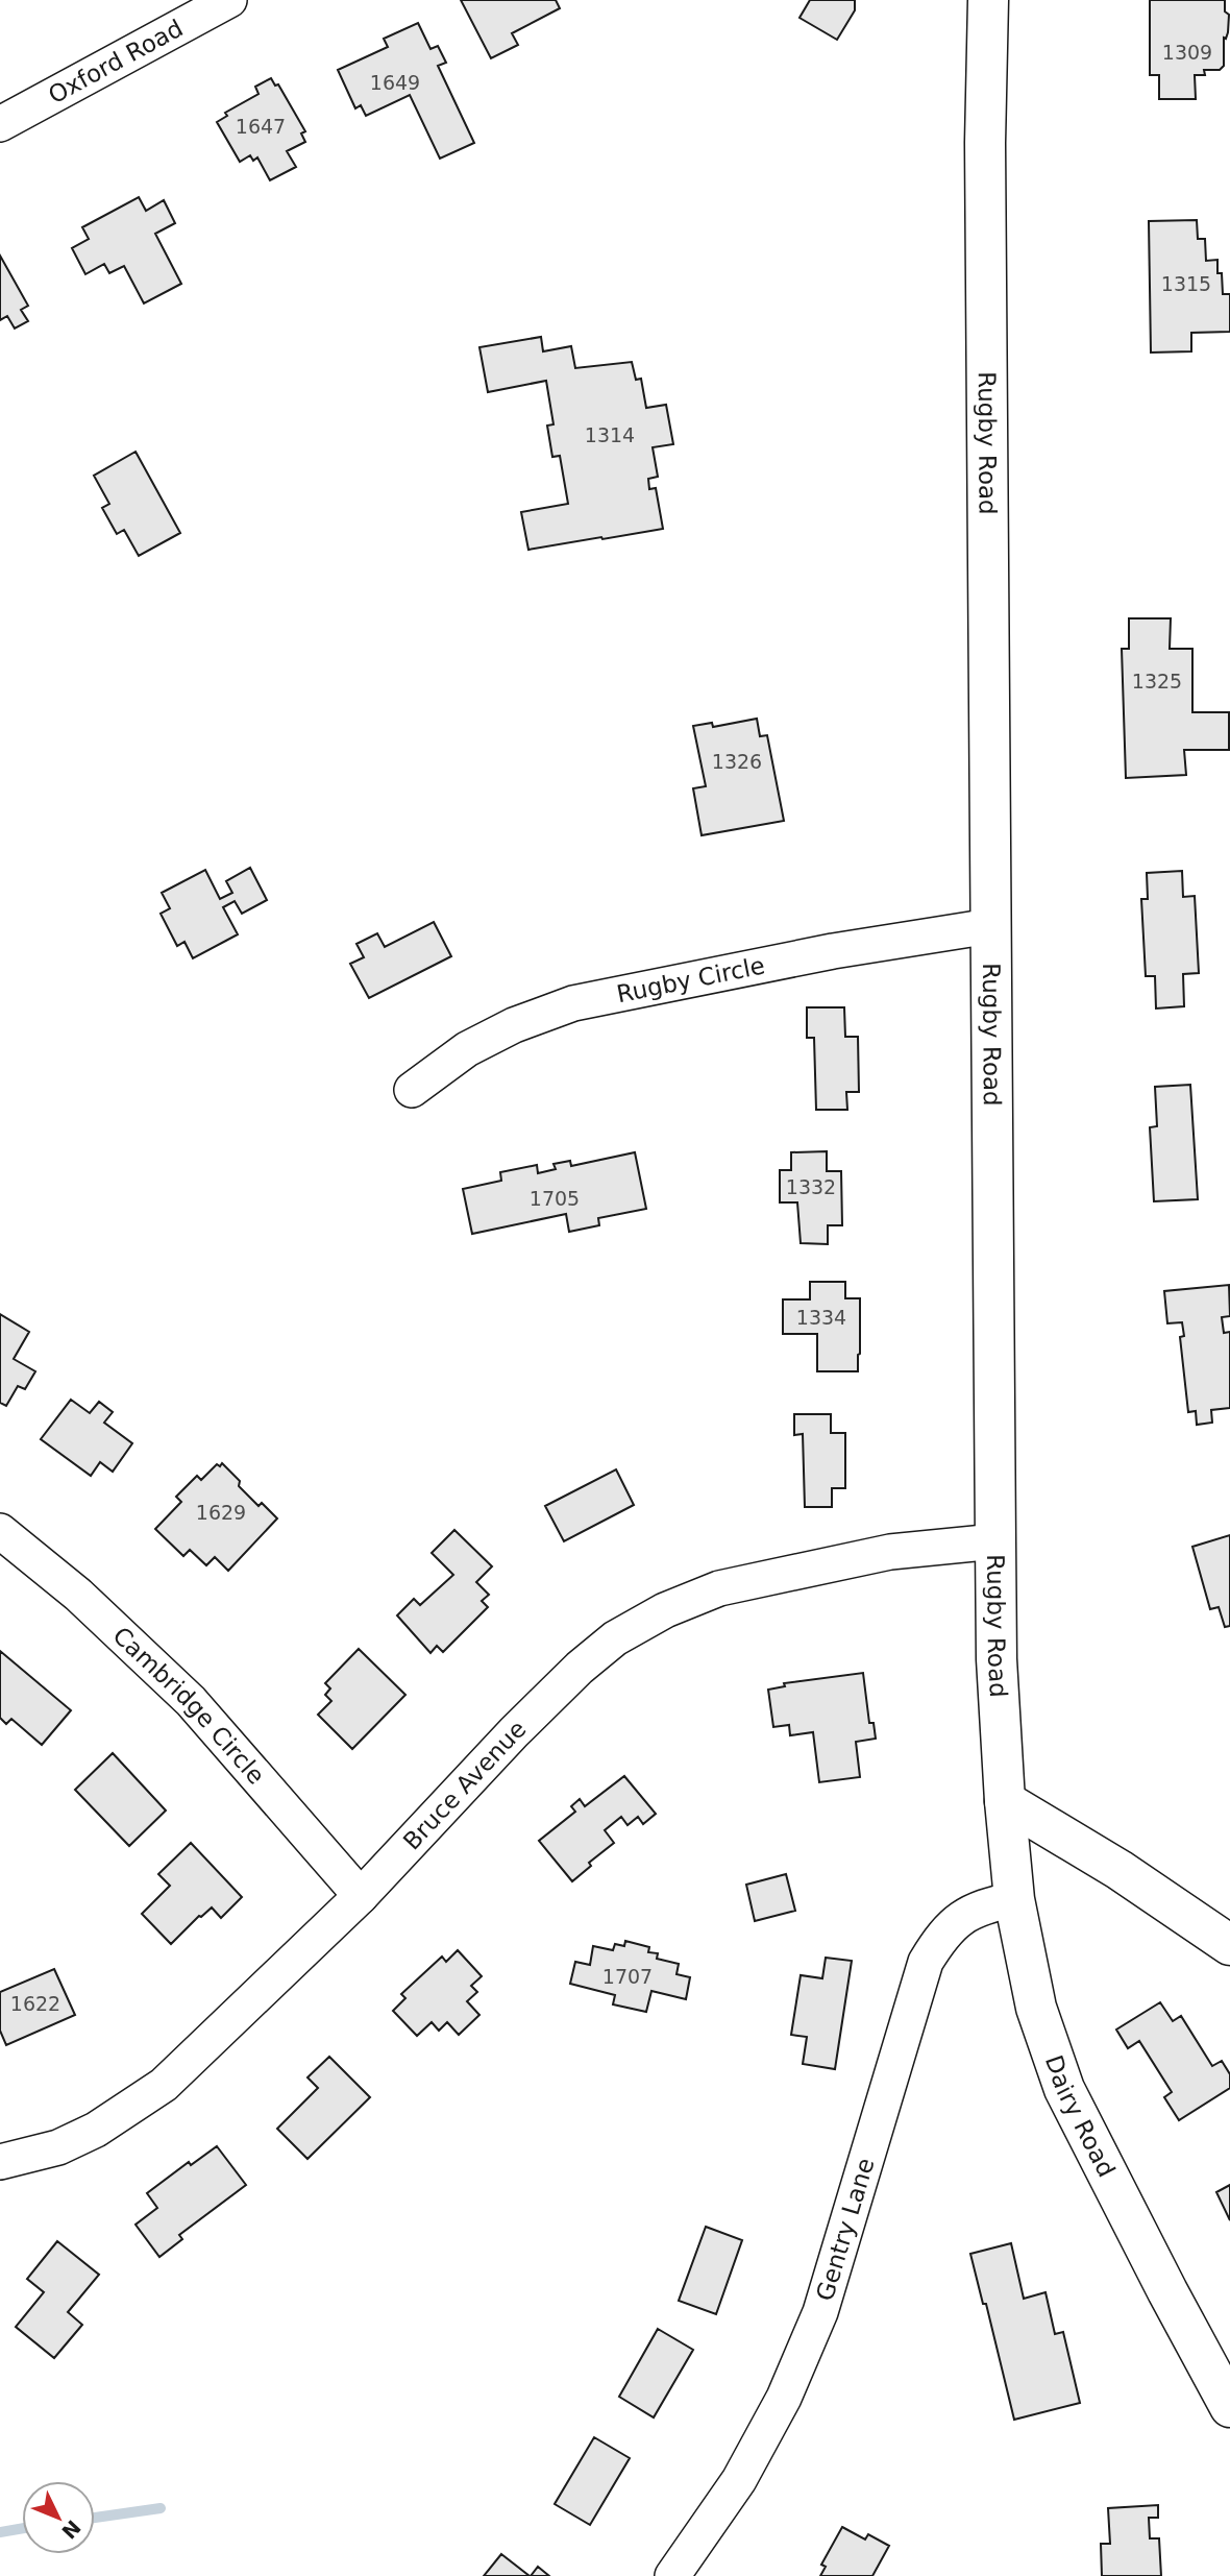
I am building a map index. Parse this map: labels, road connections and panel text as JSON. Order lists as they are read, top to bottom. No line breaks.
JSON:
{"streets":{"street":["Oxford Road","Rugby Road","Rugby Circle","Cambridge Circle","Bruce Avenue","Dairy Road","Gentry Lane"]},"crossings":[["Rugby Road","Rugby Circle"],["Rugby Road","Bruce Avenue"],["Rugby Road","Dairy Road"],["Cambridge Circle","Bruce Avenue"],["Dairy Road","Gentry Lane"]],"house_numbers":["1309","1649","1647","1315","1314","1325","1326","1332","1705","1334","1629","1707","1622"],"north":"bottom right"}
